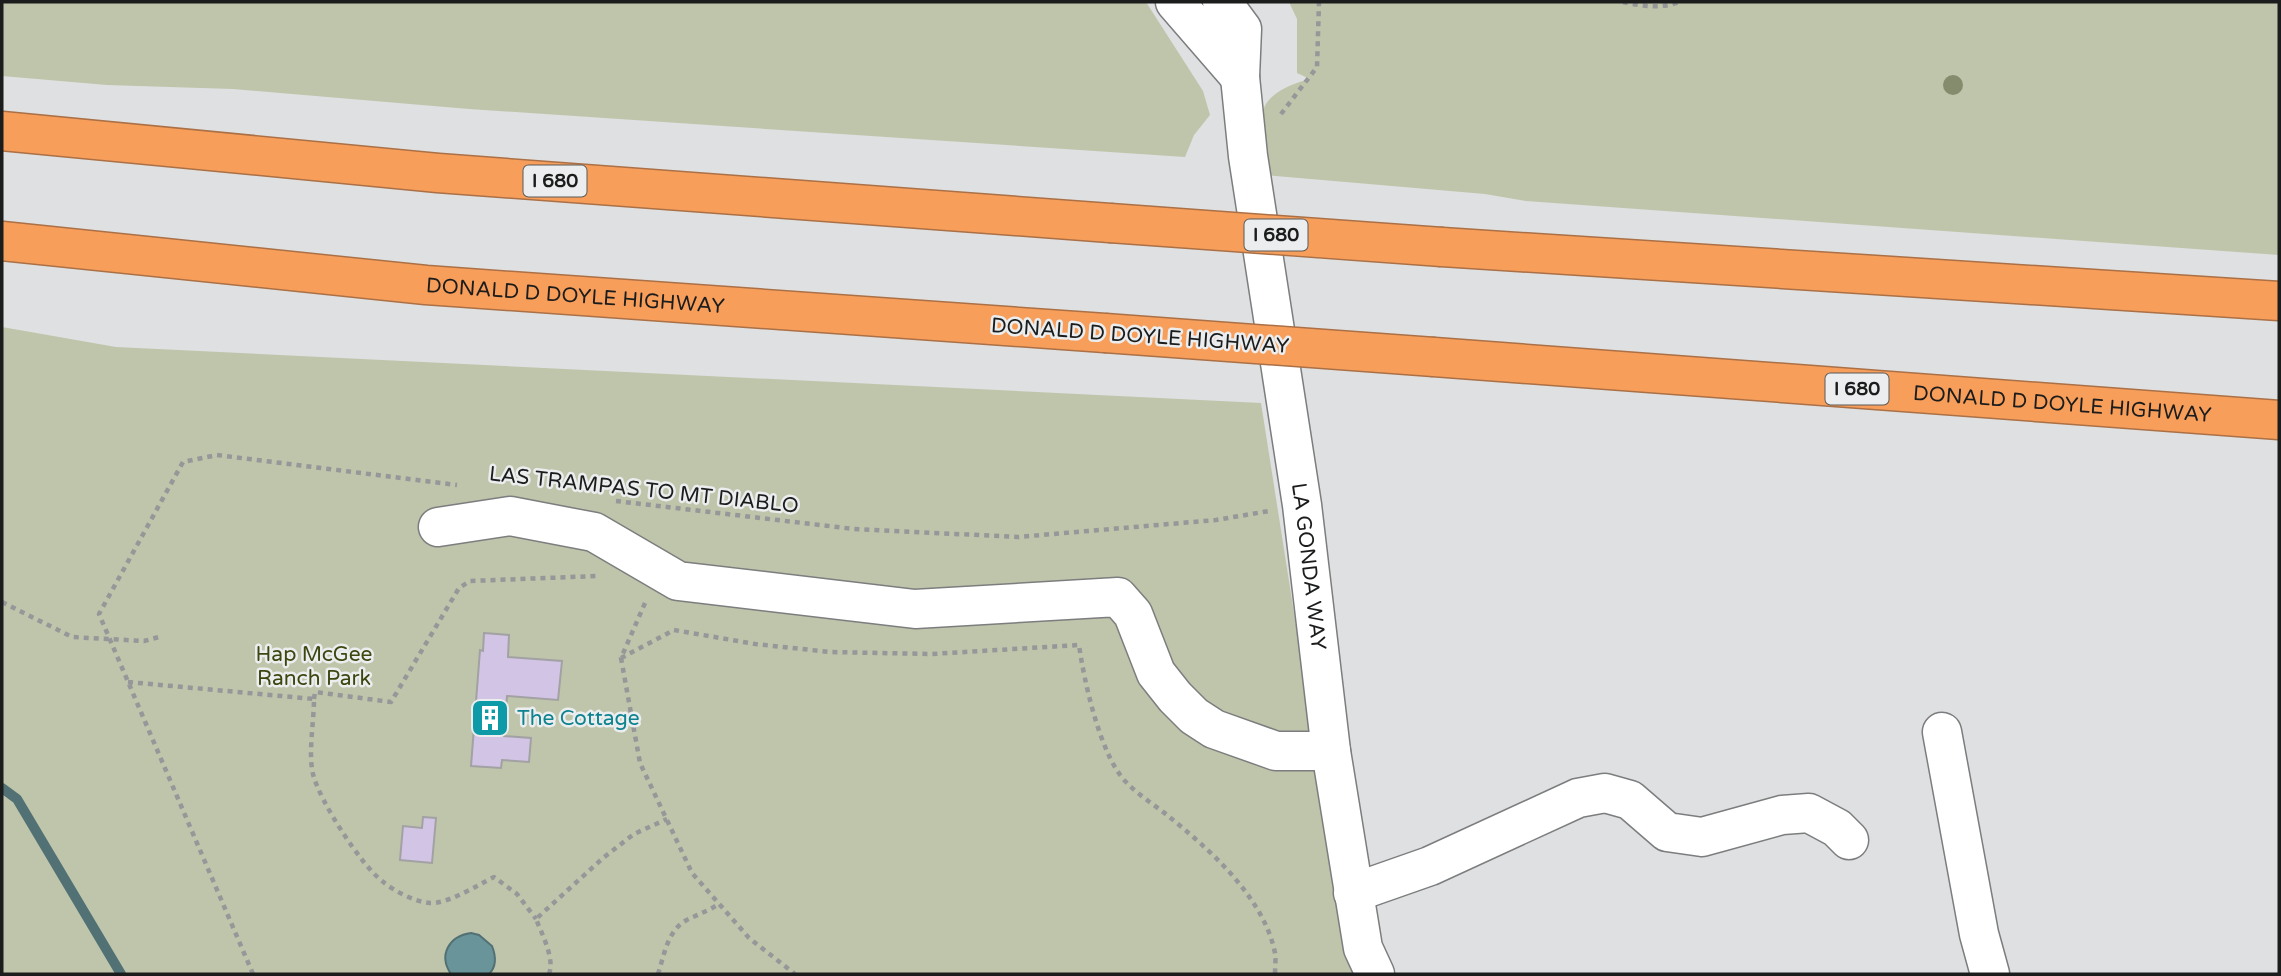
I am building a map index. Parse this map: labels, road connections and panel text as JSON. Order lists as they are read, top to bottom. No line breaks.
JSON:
{"streets":{"highway":["I 680","DONALD D DOYLE HIGHWAY"],"street":["LA GONDA WAY"],"path":["LAS TRAMPAS TO MT DIABLO"]},"crossings":[["LAS TRAMPAS TO MT DIABLO","LA GONDA WAY"]],"parks":["Hap McGee Ranch Park"],"places":{"building":["The Cottage"]}}
